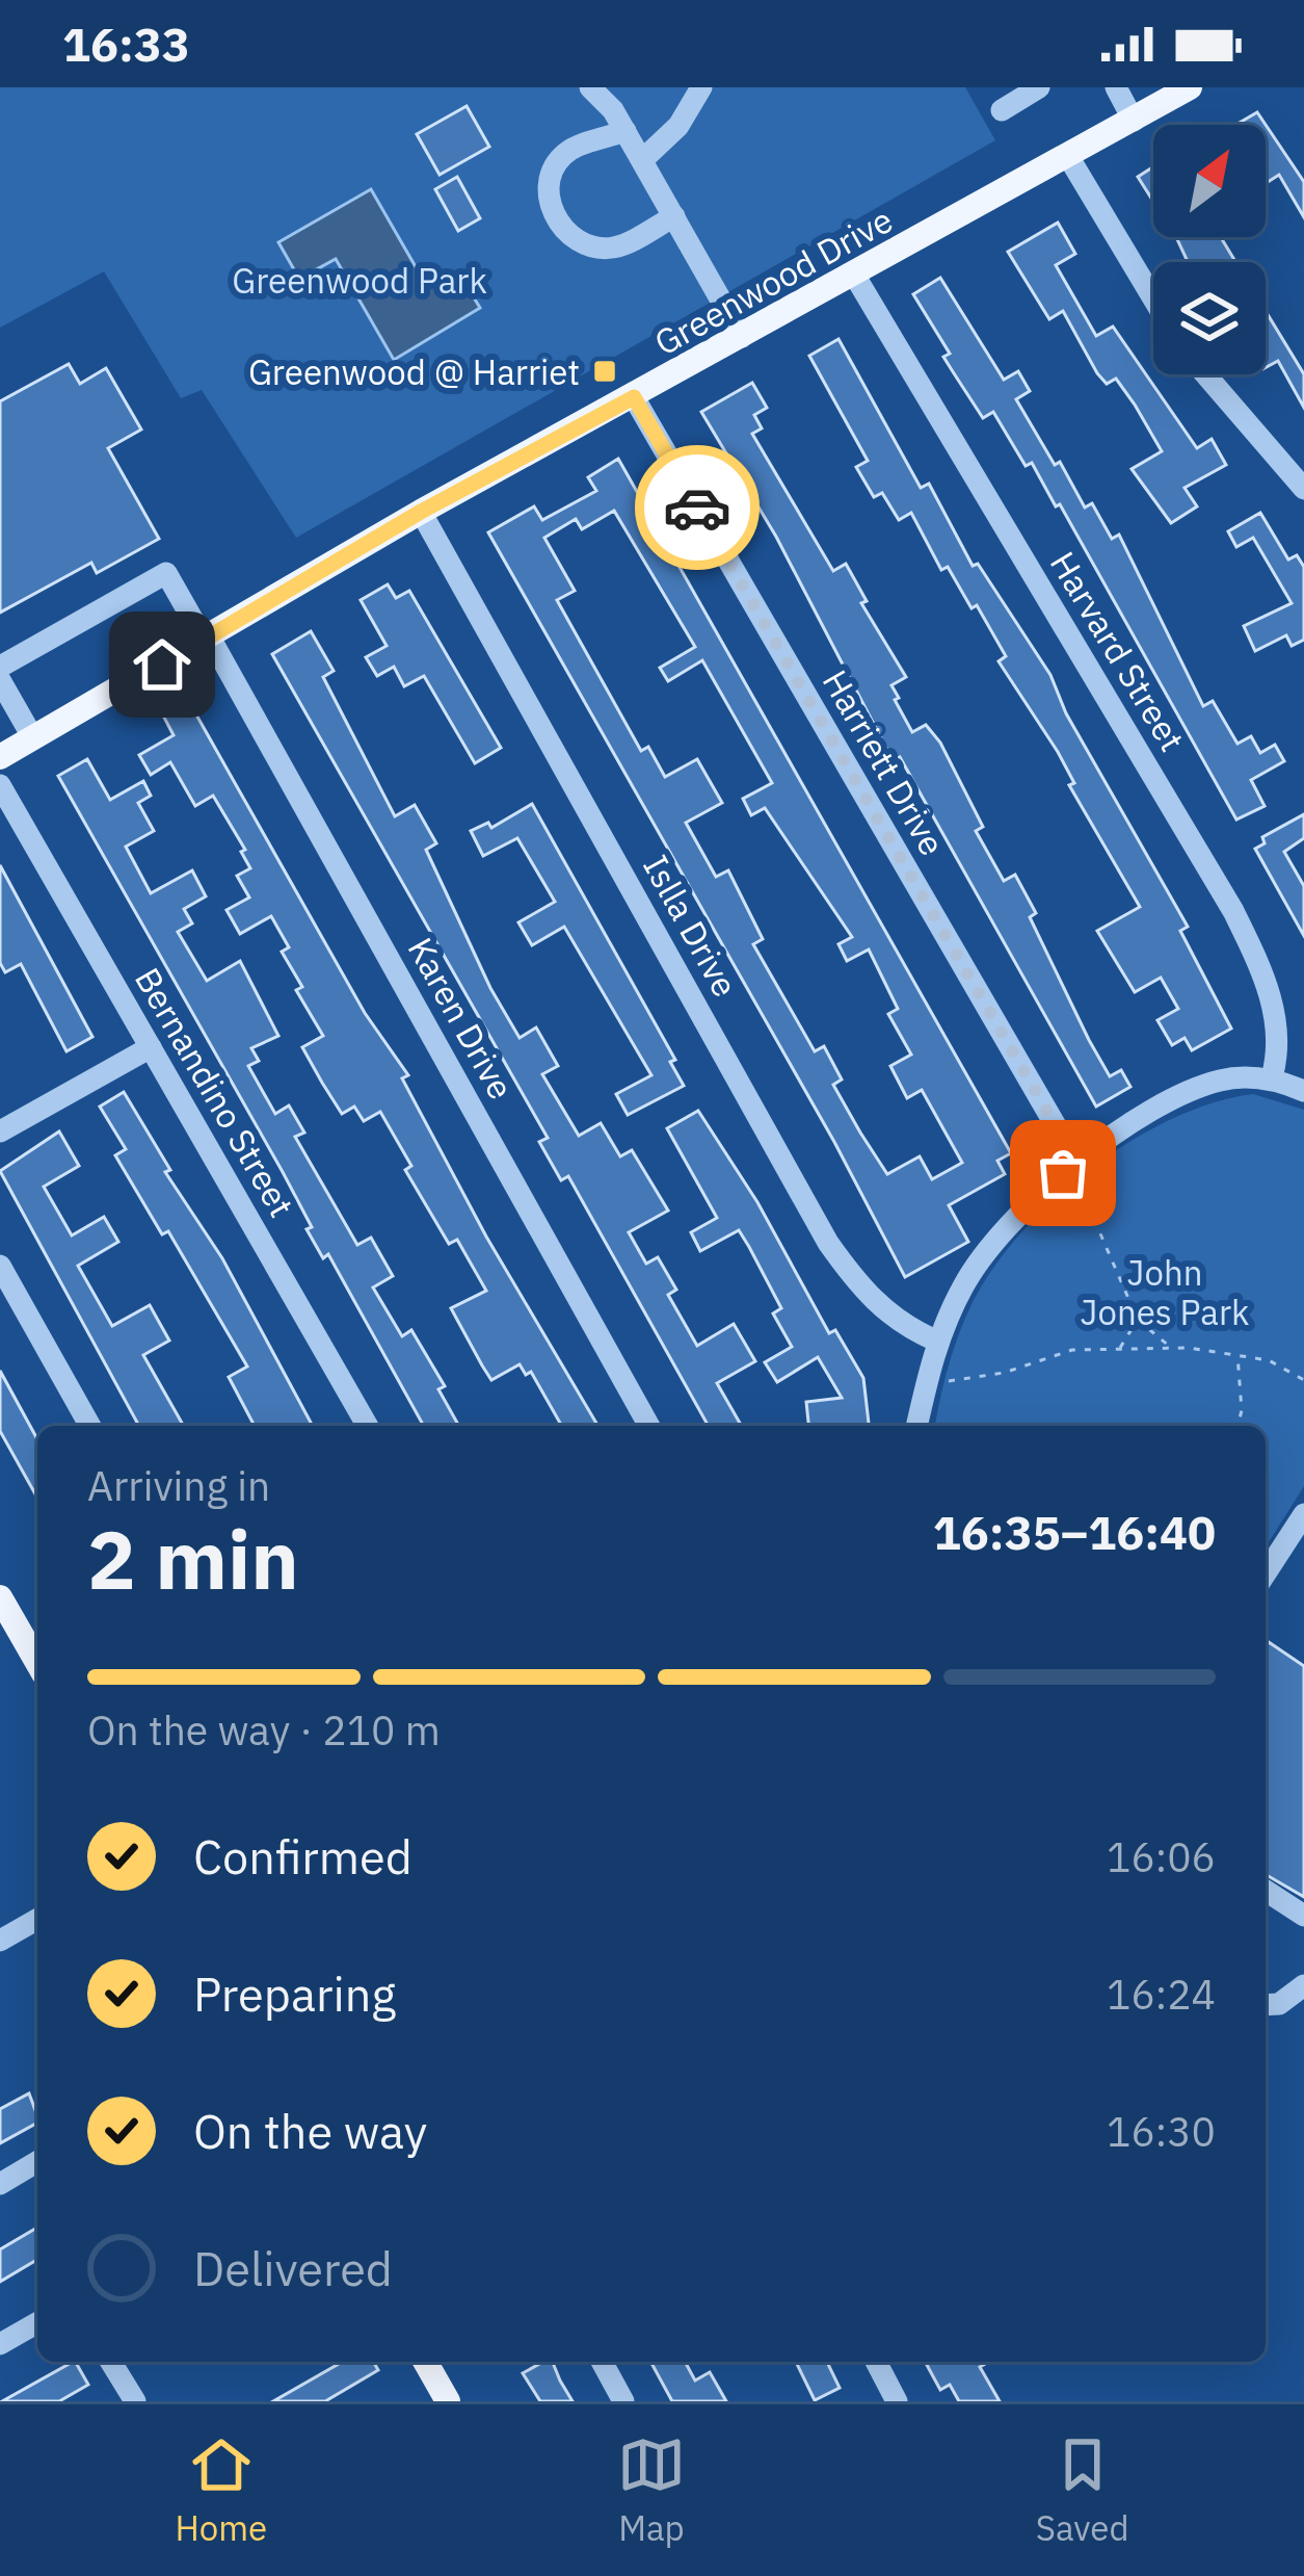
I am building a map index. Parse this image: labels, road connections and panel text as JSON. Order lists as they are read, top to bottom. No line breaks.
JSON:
{"streets":{"main road":["Greenwood Drive"],"street":["Harvard Street","Harriett Drive","Islla Drive","Karen Drive","Bernandino Street"]},"crossings":[["Greenwood Drive","Harvard Street"],["Greenwood Drive","Harriett Drive"],["Greenwood Drive","Islla Drive"],["Greenwood Drive","Karen Drive"]],"parks":["Greenwood Park","John Jones Park"],"places":{"transit":["Greenwood @ Harriet"]},"north":"top right","page":{"status":"16:33","heading":["2 min","Arriving in","16:35–16:40"],"bar":"On the way · 210 m","list":[["Confirmed","16:06"],["Preparing","16:24"],["On the way","16:30"],"Delivered"],"tabs":["Home","Map","Saved"]}}
